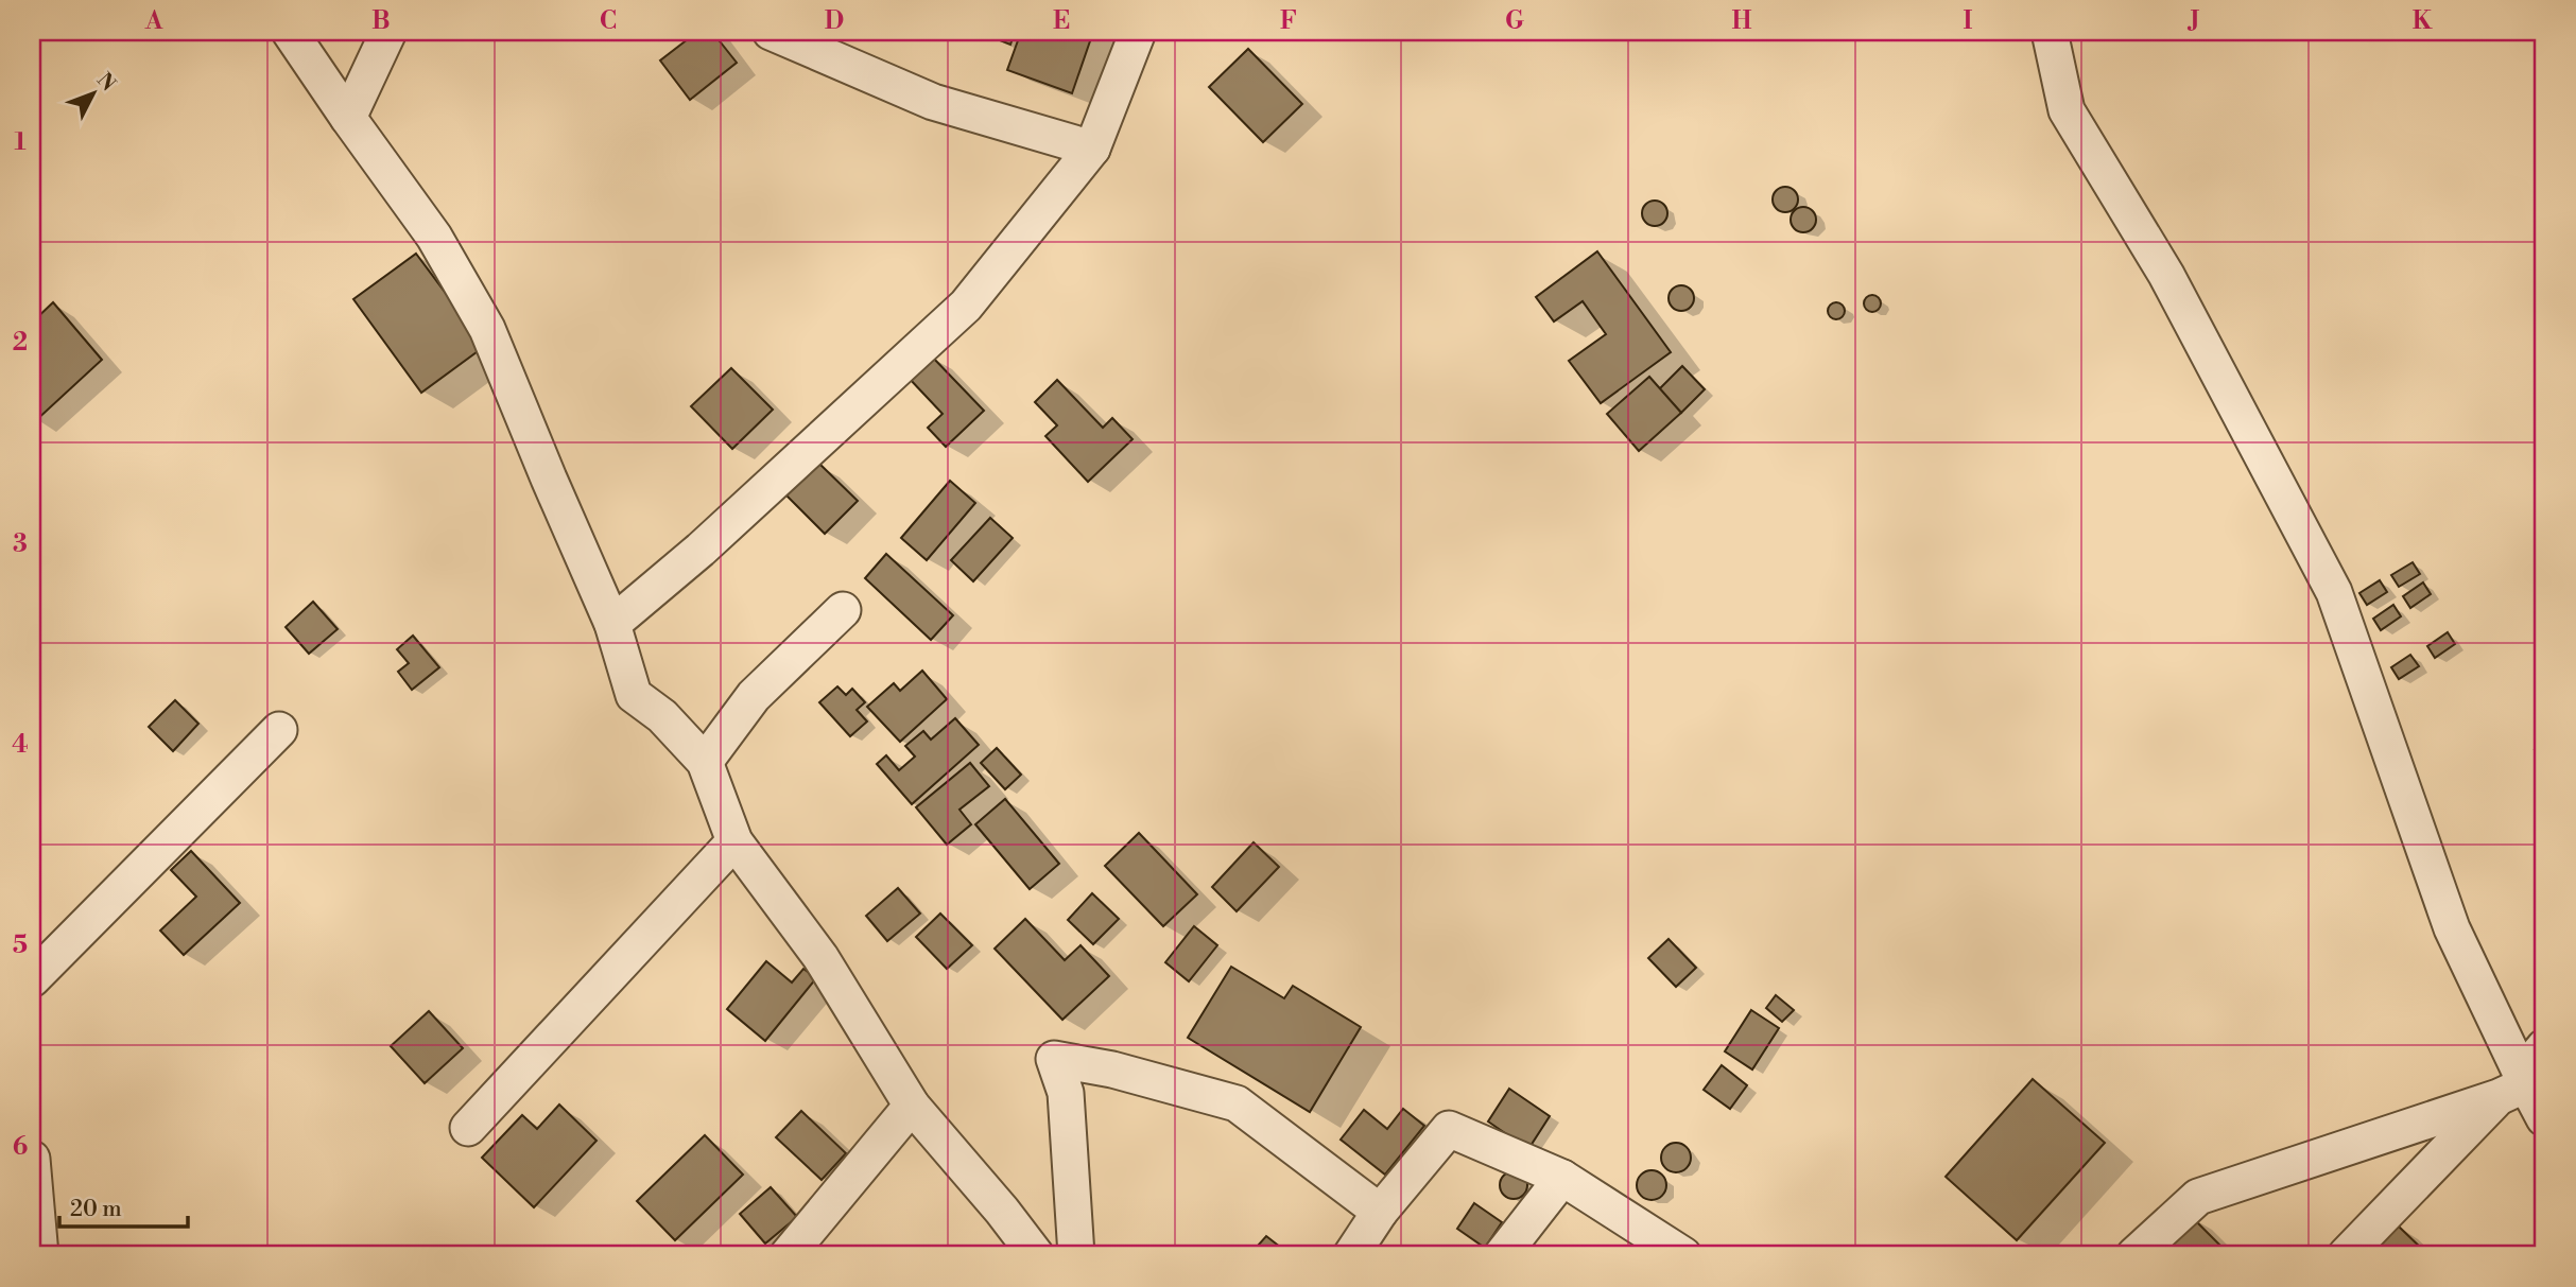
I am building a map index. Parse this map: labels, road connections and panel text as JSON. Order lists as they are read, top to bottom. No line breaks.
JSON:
{"scale_bar":"20 m","north":"top right","grid":{"columns":["A","B","C","D","E","F","G","H","I","J","K"],"rows":["1","2","3","4","5","6"]}}
